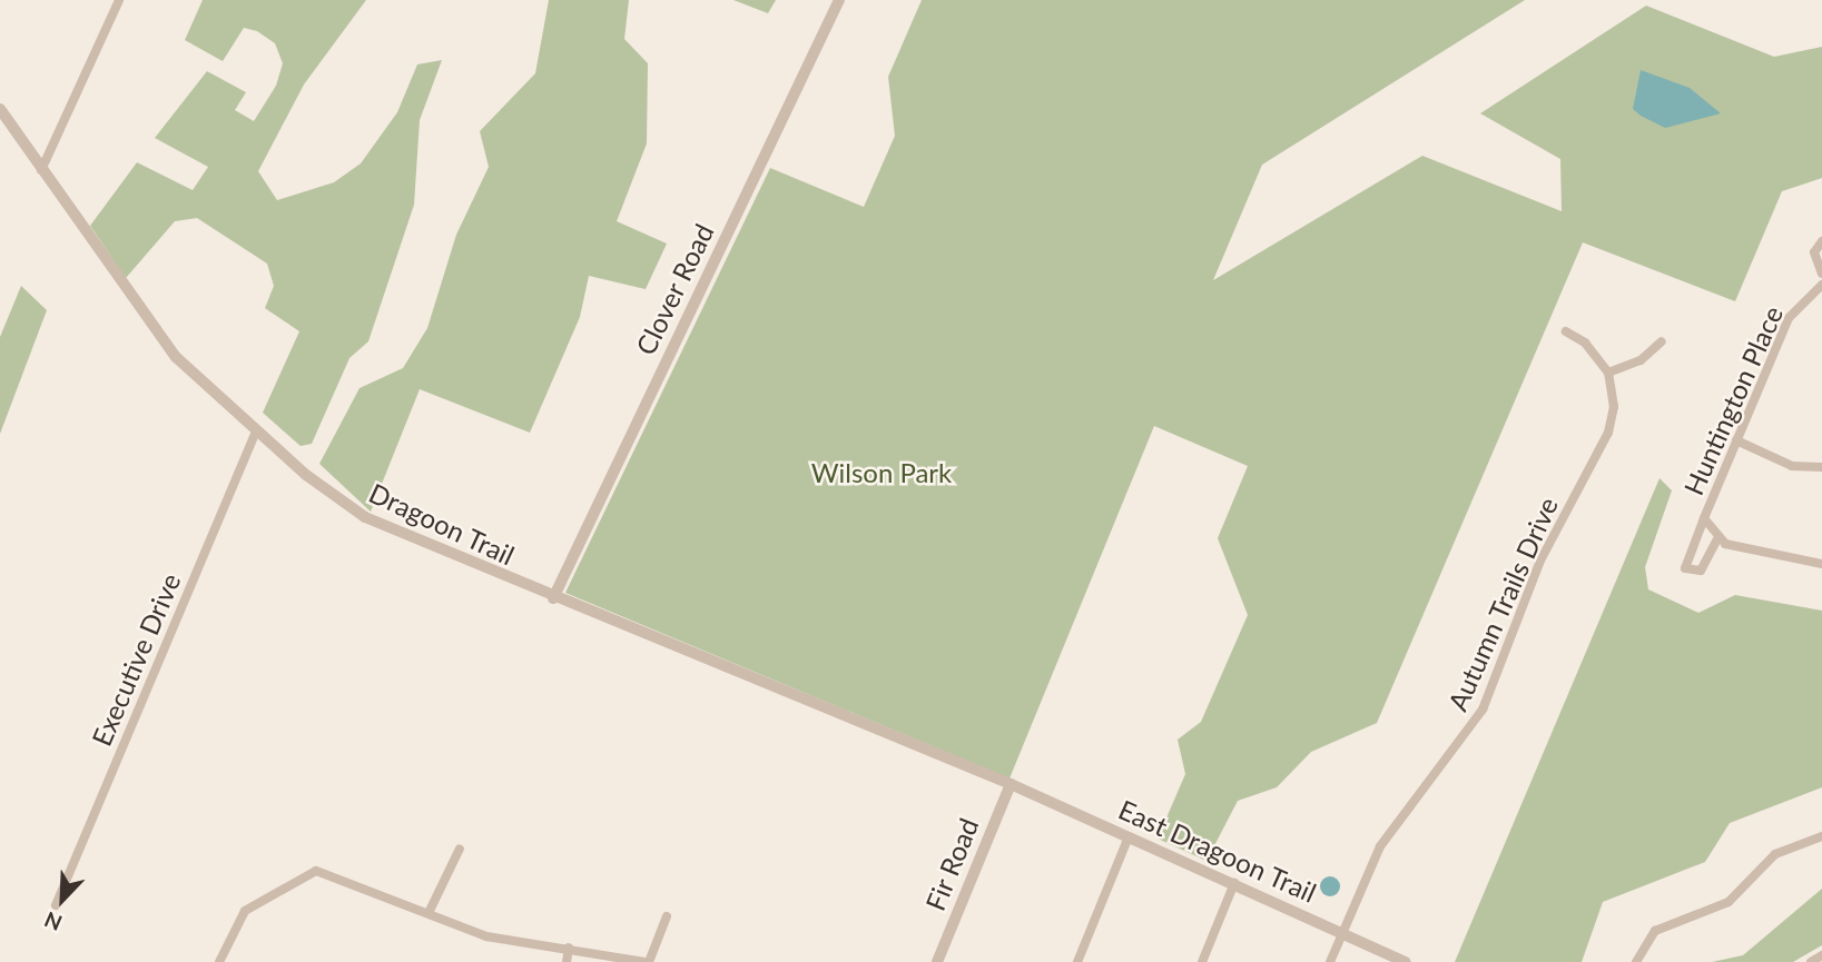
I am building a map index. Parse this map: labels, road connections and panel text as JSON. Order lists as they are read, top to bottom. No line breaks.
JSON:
{"streets":{"street":["Clover Road","Huntington Place","Dragoon Trail","Autumn Trails Drive","Executive Drive","East Dragoon Trail","Fir Road"]},"crossings":[["Clover Road","Dragoon Trail"],["Dragoon Trail","Executive Drive"],["Dragoon Trail","East Dragoon Trail"],["Dragoon Trail","Fir Road"],["Autumn Trails Drive","East Dragoon Trail"],["East Dragoon Trail","Fir Road"]],"parks":["Wilson Park"],"north":"bottom left"}
